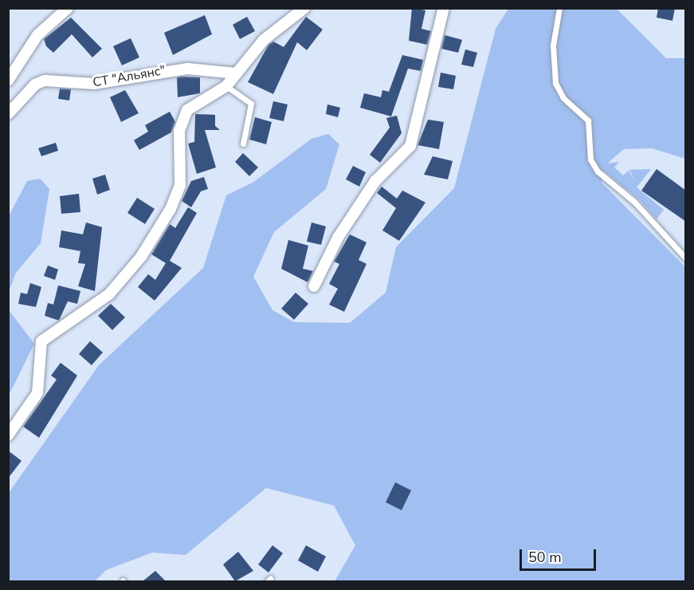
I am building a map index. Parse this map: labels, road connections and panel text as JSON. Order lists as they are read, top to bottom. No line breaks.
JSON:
{"streets":{"street":["СТ \"Альянс\""]},"scale_bar":"50 m"}
